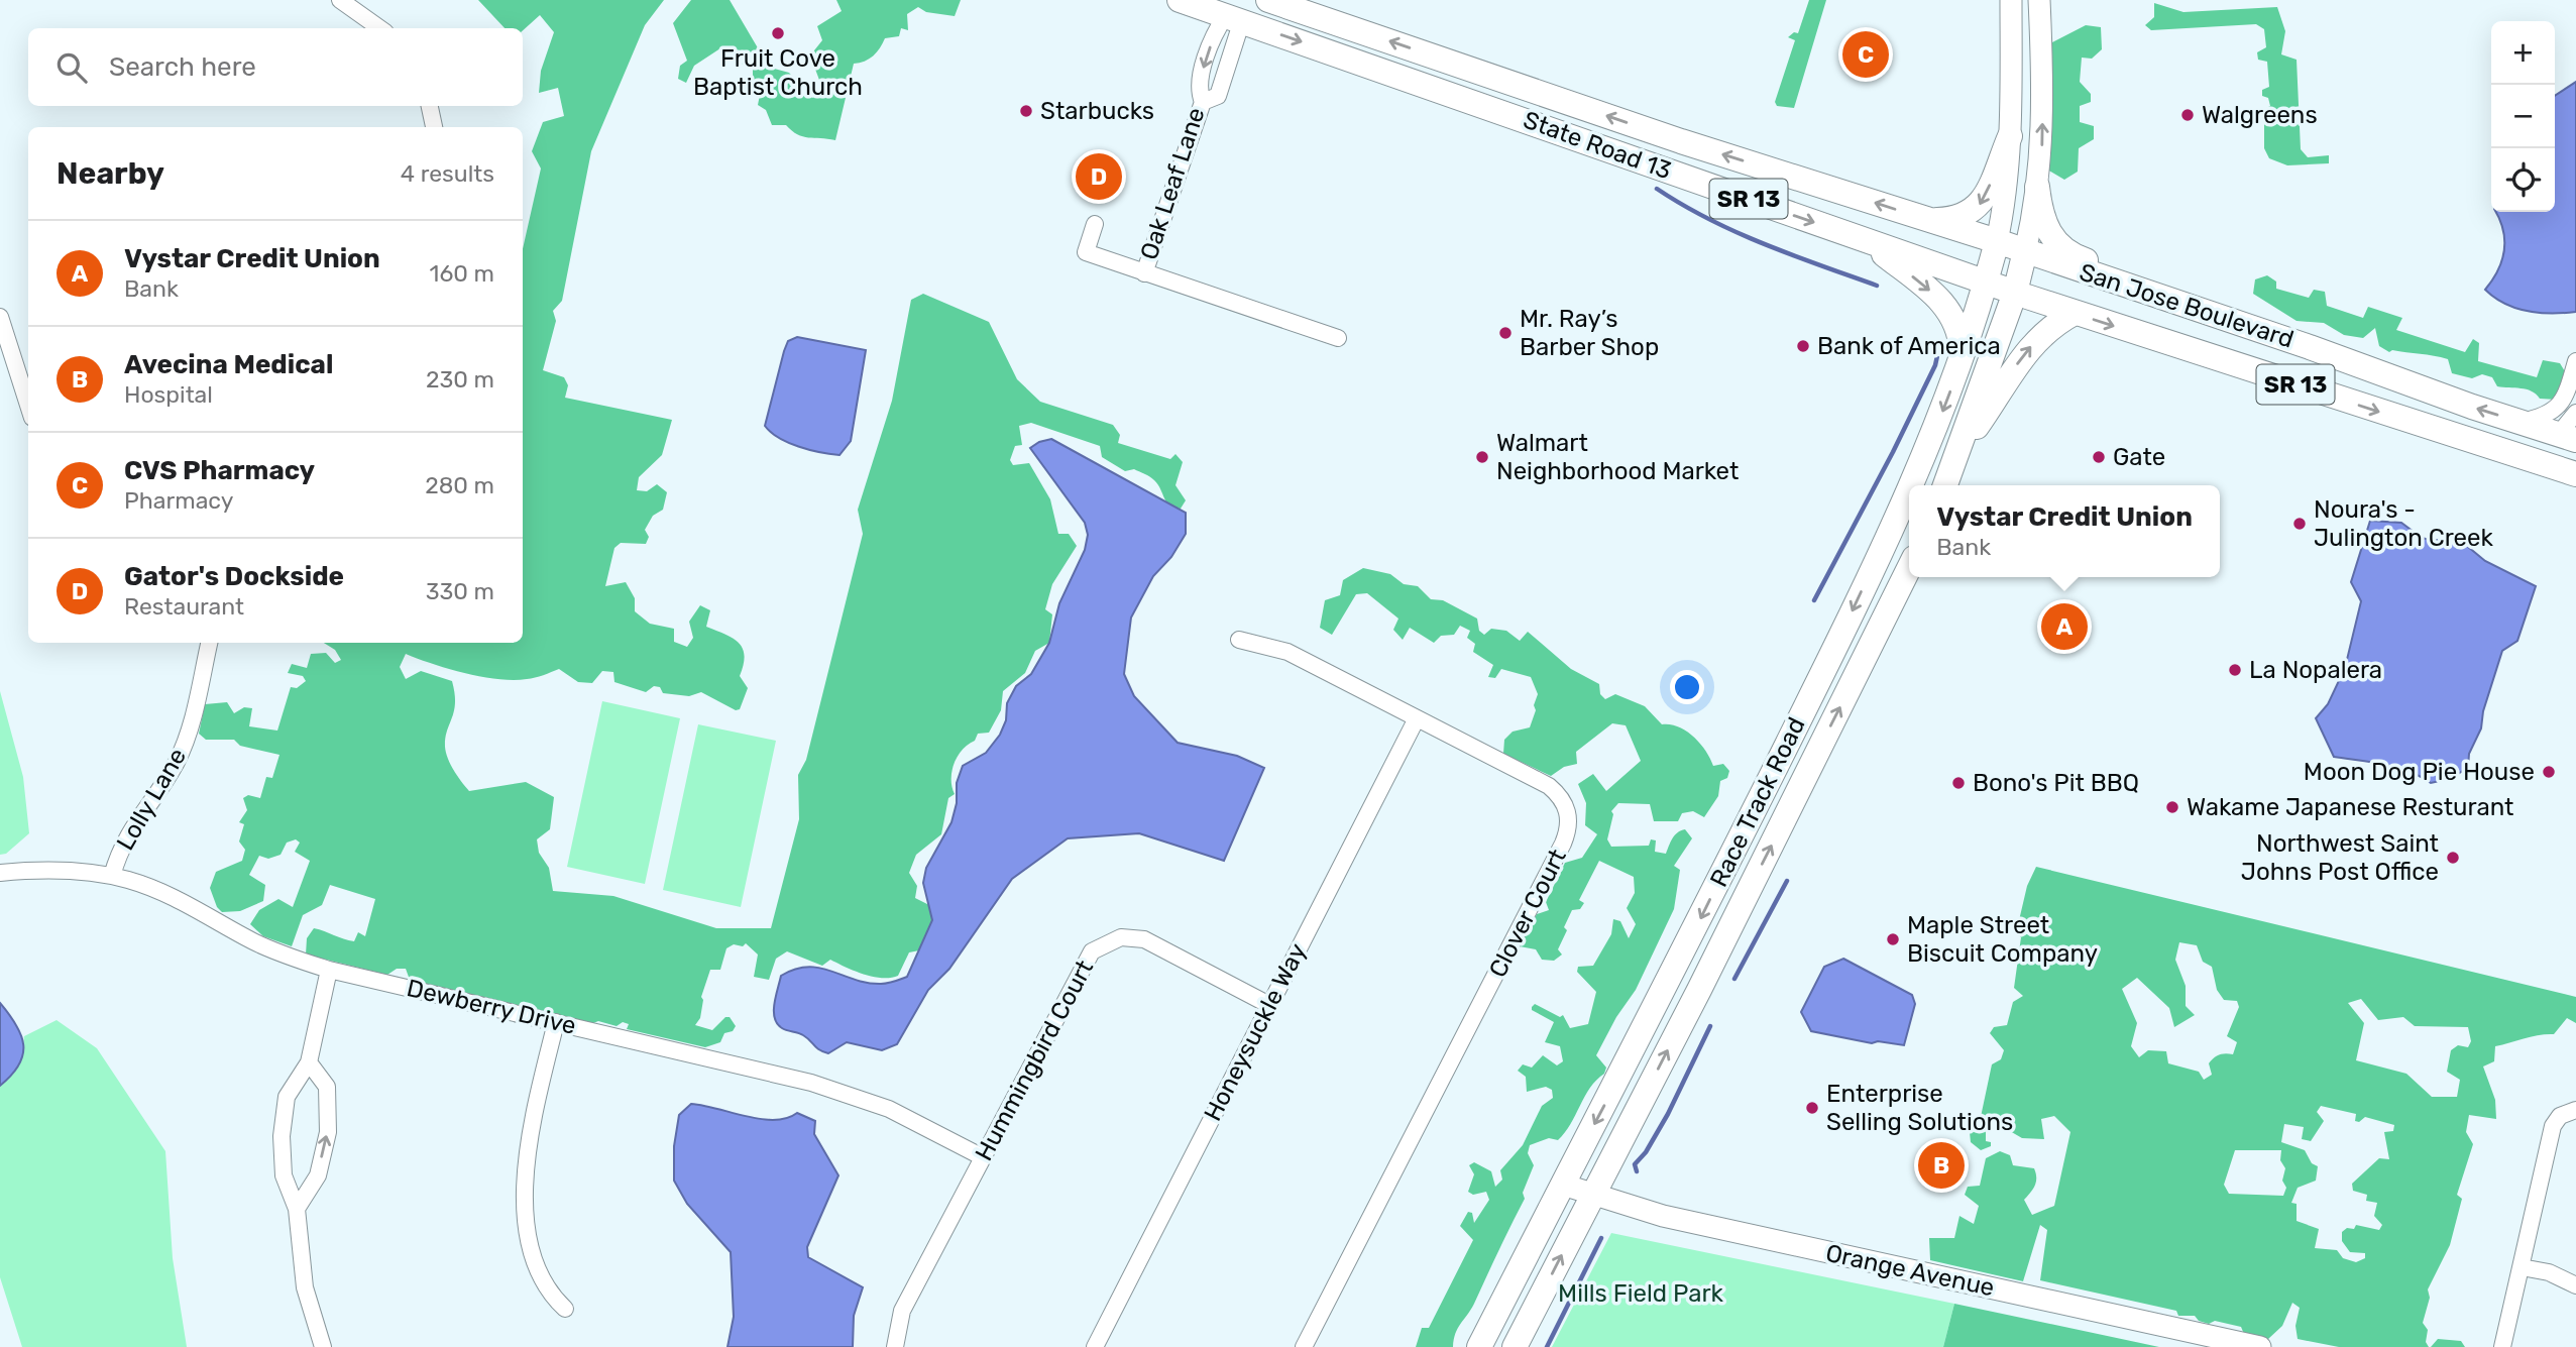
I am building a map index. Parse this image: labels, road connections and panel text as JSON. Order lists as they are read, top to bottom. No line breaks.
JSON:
{"streets":{"main road":["State Road 13","SR 13","San Jose Boulevard","Race Track Road"],"street":["Oak Leaf Lane","Lolly Lane","Clover Court","Dewberry Drive","Honeysuckle Way","Hummingbird Court","Orange Avenue"]},"crossings":[["State Road 13","Oak Leaf Lane"],["State Road 13","San Jose Boulevard"],["State Road 13","Race Track Road"],["San Jose Boulevard","Race Track Road"],["Lolly Lane","Dewberry Drive"],["Race Track Road","Orange Avenue"],["Clover Court","Honeysuckle Way"],["Dewberry Drive","Hummingbird Court"],["Honeysuckle Way","Hummingbird Court"]],"parks":["Mills Field Park"],"places":["Fruit Cove Baptist Church","Starbucks","Walgreens","Mr. Ray’s Barber Shop","Bank of America","Walmart Neighborhood Market","Gate","Noura's - Julington Creek","La Nopalera","Moon Dog Pie House","Bono's Pit BBQ","Wakame Japanese Resturant","Northwest Saint Johns Post Office","Maple Street Biscuit Company","Enterprise Selling Solutions"],"page":{"map_buttons":["+","−"],"pins":["C","D","A","B"],"search":"Search here","heading":["Nearby","4 results"],"list":[{"mark":"A","name":"Vystar Credit Union","note":"Bank","value":"160 m"},{"mark":"B","name":"Avecina Medical","note":"Hospital","value":"230 m"},{"mark":"C","name":"CVS Pharmacy","note":"Pharmacy","value":"280 m"},{"mark":"D","name":"Gator's Dockside","note":"Restaurant","value":"330 m"}],"popup":["Vystar Credit Union","Bank"]}}
